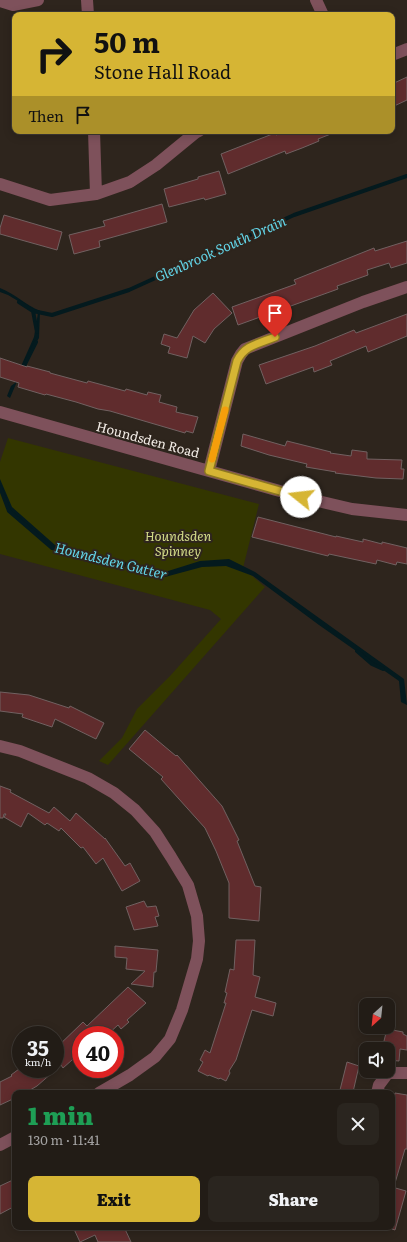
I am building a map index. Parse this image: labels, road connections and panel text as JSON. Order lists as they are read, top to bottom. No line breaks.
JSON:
{"streets":{"street":["Houndsden Road"]},"water":["Glenbrook South Drain","Houndsden Gutter"],"parks":["Houndsden Spinney"],"north":"bottom left","page":{"turn":["50 m","Stone Hall Road"],"then":"Then","speed":"35 km/h","limit":"40","heading":["1 min","130 m · 11:41"],"buttons":["Exit","Share"]}}
